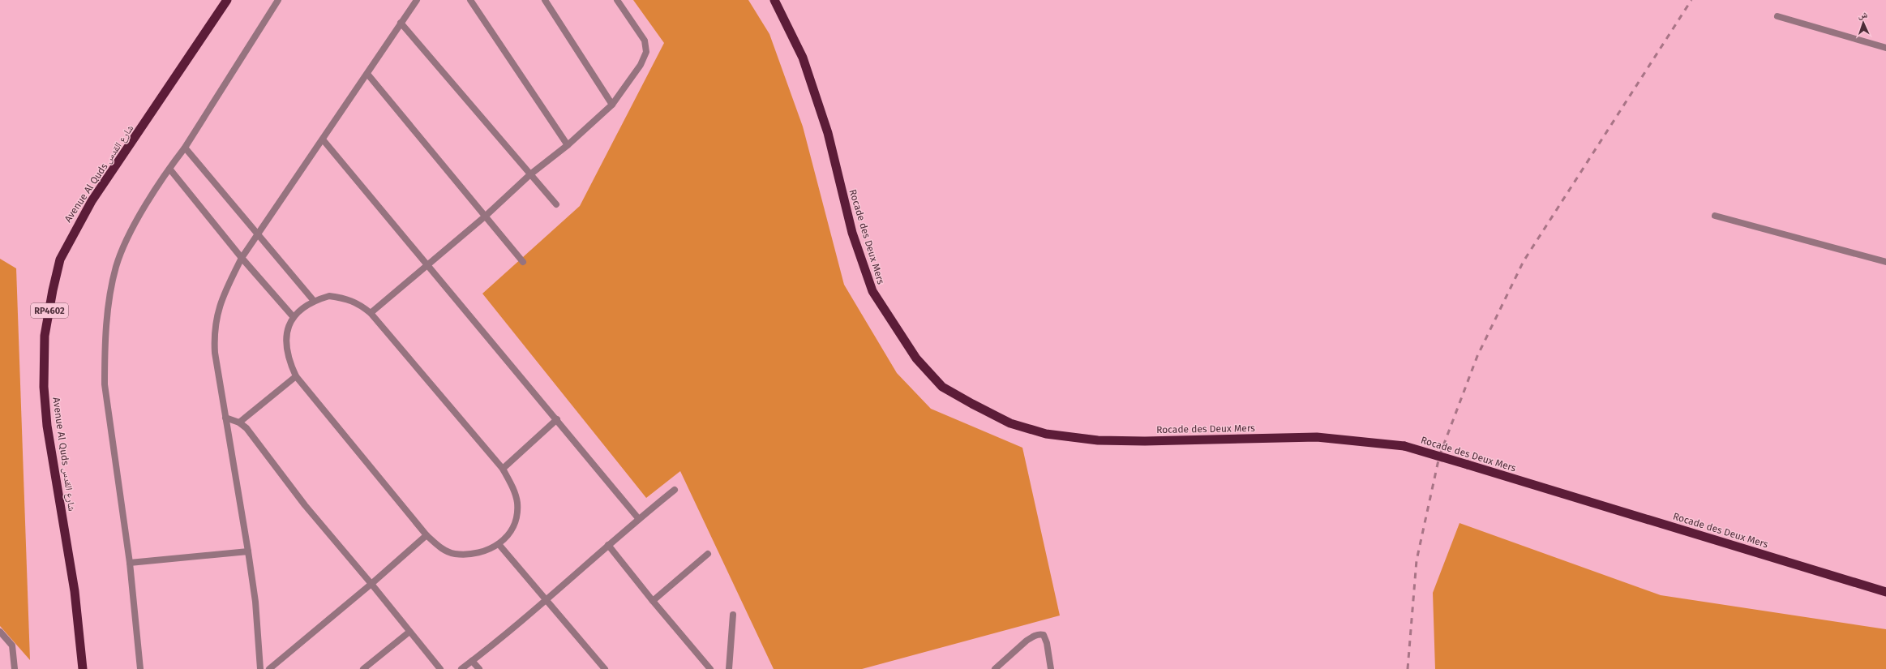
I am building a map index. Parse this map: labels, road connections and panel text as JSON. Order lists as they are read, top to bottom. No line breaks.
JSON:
{"streets":{"highway":["Avenue Al Quds شارع القدس","Rocade des Deux Mers","RP4602"]},"north":"top"}
